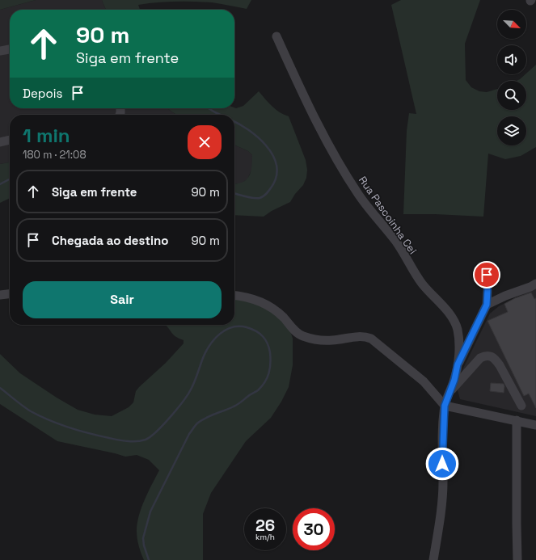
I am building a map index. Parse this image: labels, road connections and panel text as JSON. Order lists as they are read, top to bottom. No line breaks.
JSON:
{"streets":{"street":["Rua Pascoinha Cei"]},"north":"bottom right","page":{"turn":["90 m","Siga em frente"],"then":"Depois","heading":["1 min","180 m · 21:08"],"list":[{"name":"Siga em frente","value":"90 m"},{"name":"Chegada ao destino","value":"90 m"}],"buttons":"Sair","speed":"26 km/h","limit":"30"}}
